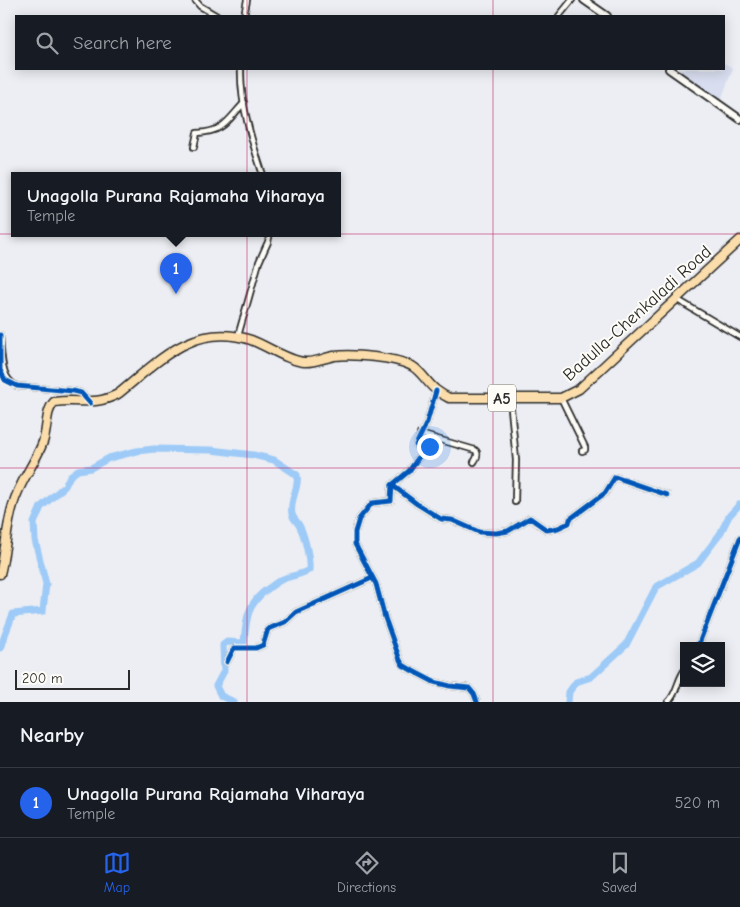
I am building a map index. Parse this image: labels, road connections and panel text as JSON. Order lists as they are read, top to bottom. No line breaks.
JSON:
{"streets":{"highway":["Badulla-Chenkaladi Road","A5"]},"scale_bar":"200 m","page":{"search":"Search here","popup":["Unagolla Purana Rajamaha Viharaya","Temple"],"pins":"1","scale":"200 m","heading":"Nearby","list":[{"mark":"1","name":"Unagolla Purana Rajamaha Viharaya","note":"Temple","value":"520 m"}],"nav":["Map","Directions","Saved"]}}
